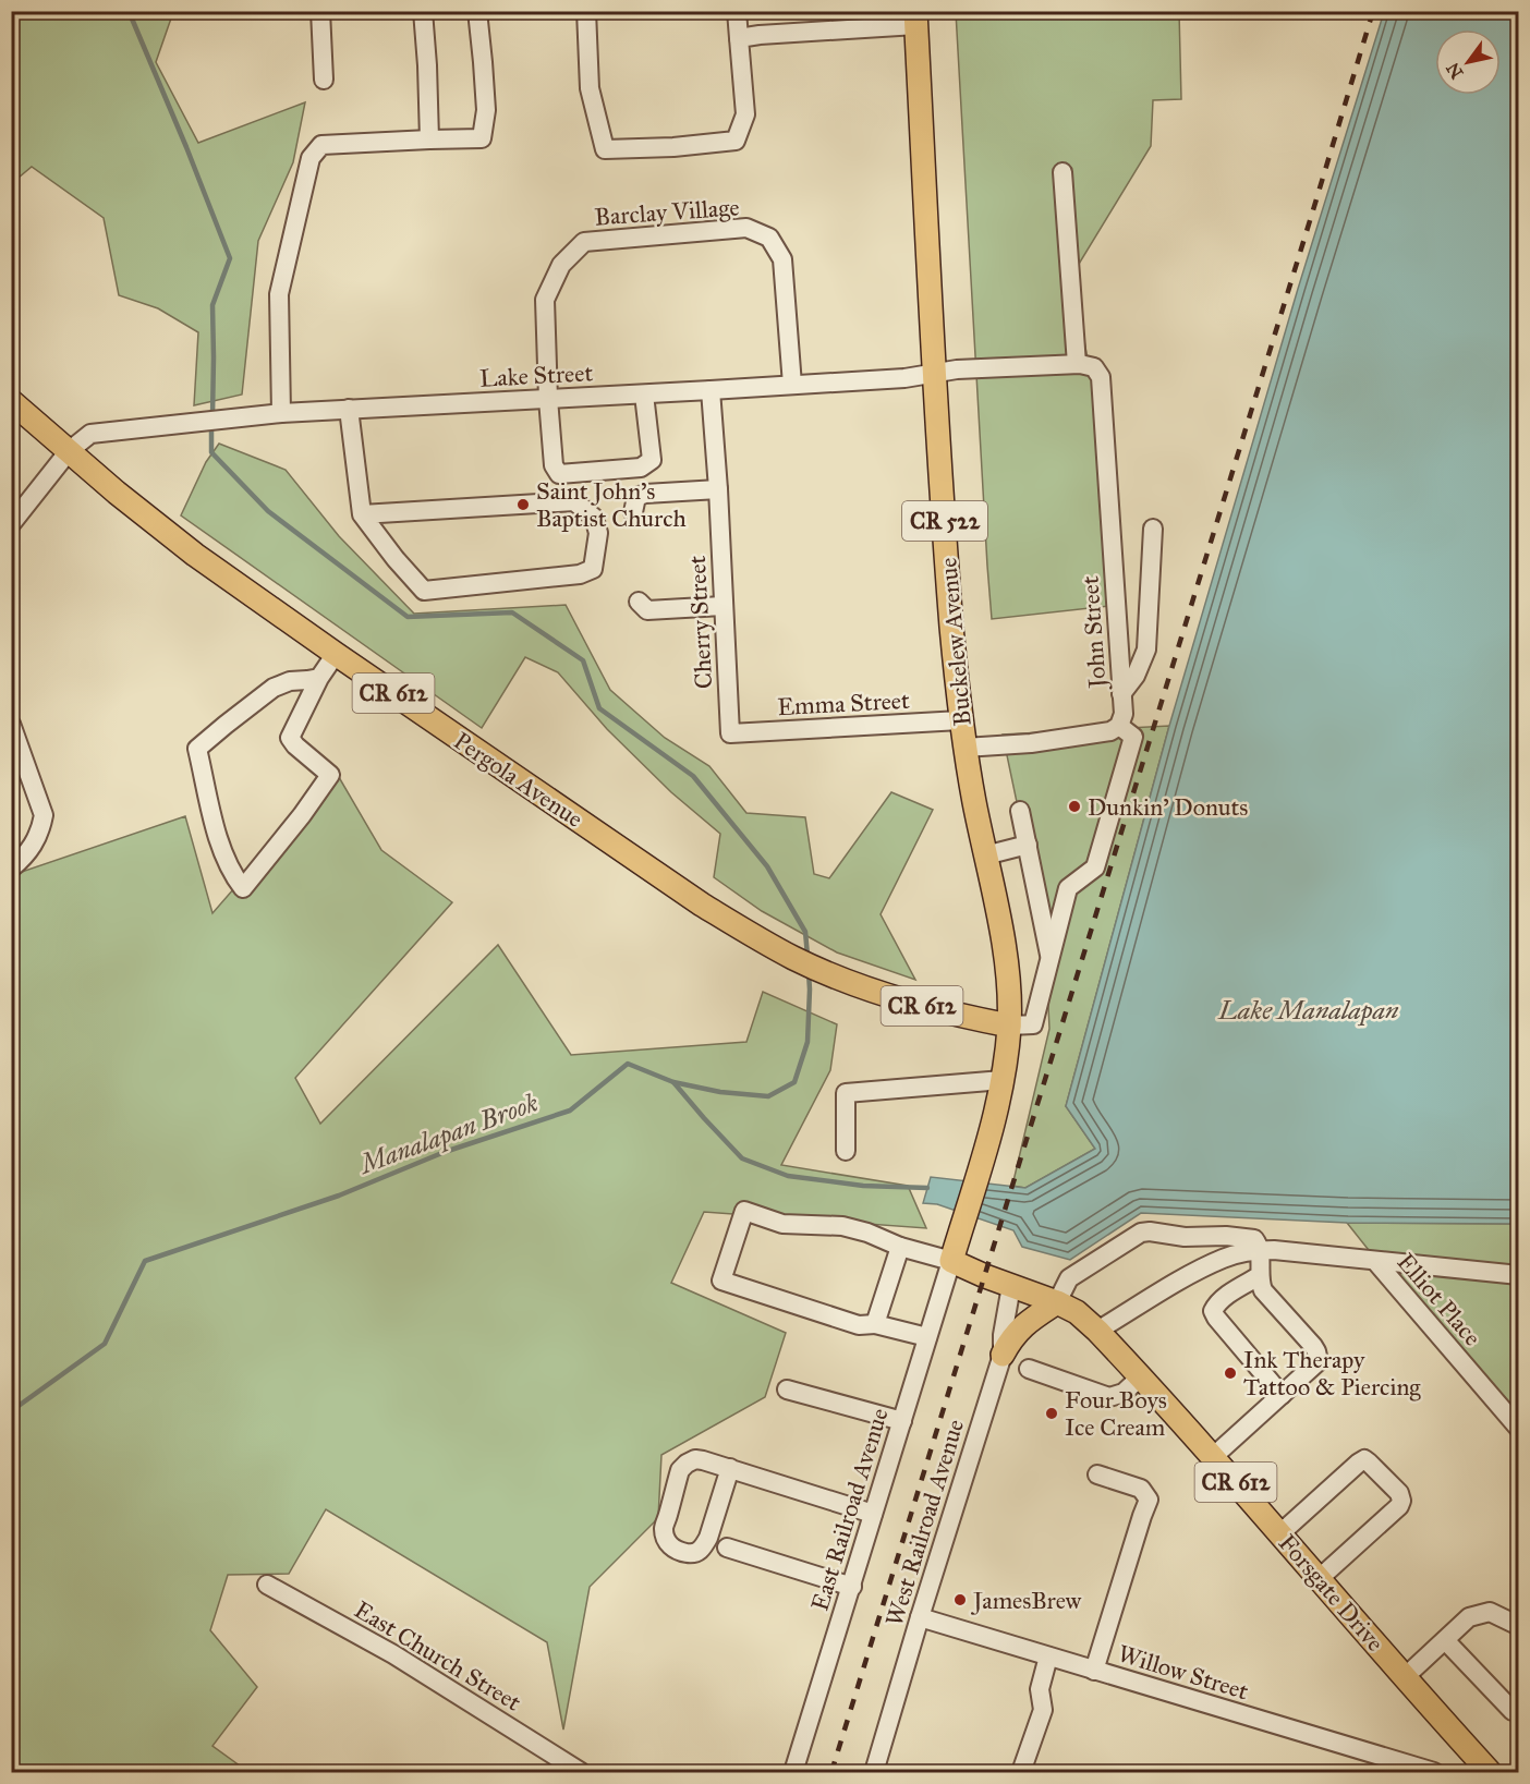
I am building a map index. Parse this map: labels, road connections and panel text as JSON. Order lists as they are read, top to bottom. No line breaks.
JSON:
{"streets":{"main road":["CR 522","Buckelew Avenue","CR 612","Pergola Avenue","Forsgate Drive"],"street":["Barclay Village","Lake Street","Cherry Street","John Street","Emma Street","Elliot Place","East Railroad Avenue","West Railroad Avenue","East Church Street","Willow Street"]},"crossings":[["Barclay Village","Lake Street"],["Lake Street","Cherry Street"],["Lake Street","John Street"],["Lake Street","Buckelew Avenue"],["Lake Street","Pergola Avenue"],["Cherry Street","Emma Street"],["Buckelew Avenue","Emma Street"],["Buckelew Avenue","Pergola Avenue"],["Buckelew Avenue","East Railroad Avenue"],["Buckelew Avenue","Forsgate Drive"],["East Railroad Avenue","Forsgate Drive"],["West Railroad Avenue","Forsgate Drive"],["West Railroad Avenue","Willow Street"]],"water":["Lake Manalapan","Manalapan Brook"],"places":["Saint John's Baptist Church","Dunkin' Donuts","Ink Therapy Tattoo & Piercing","Four Boys Ice Cream","JamesBrew"],"north":"bottom left"}
